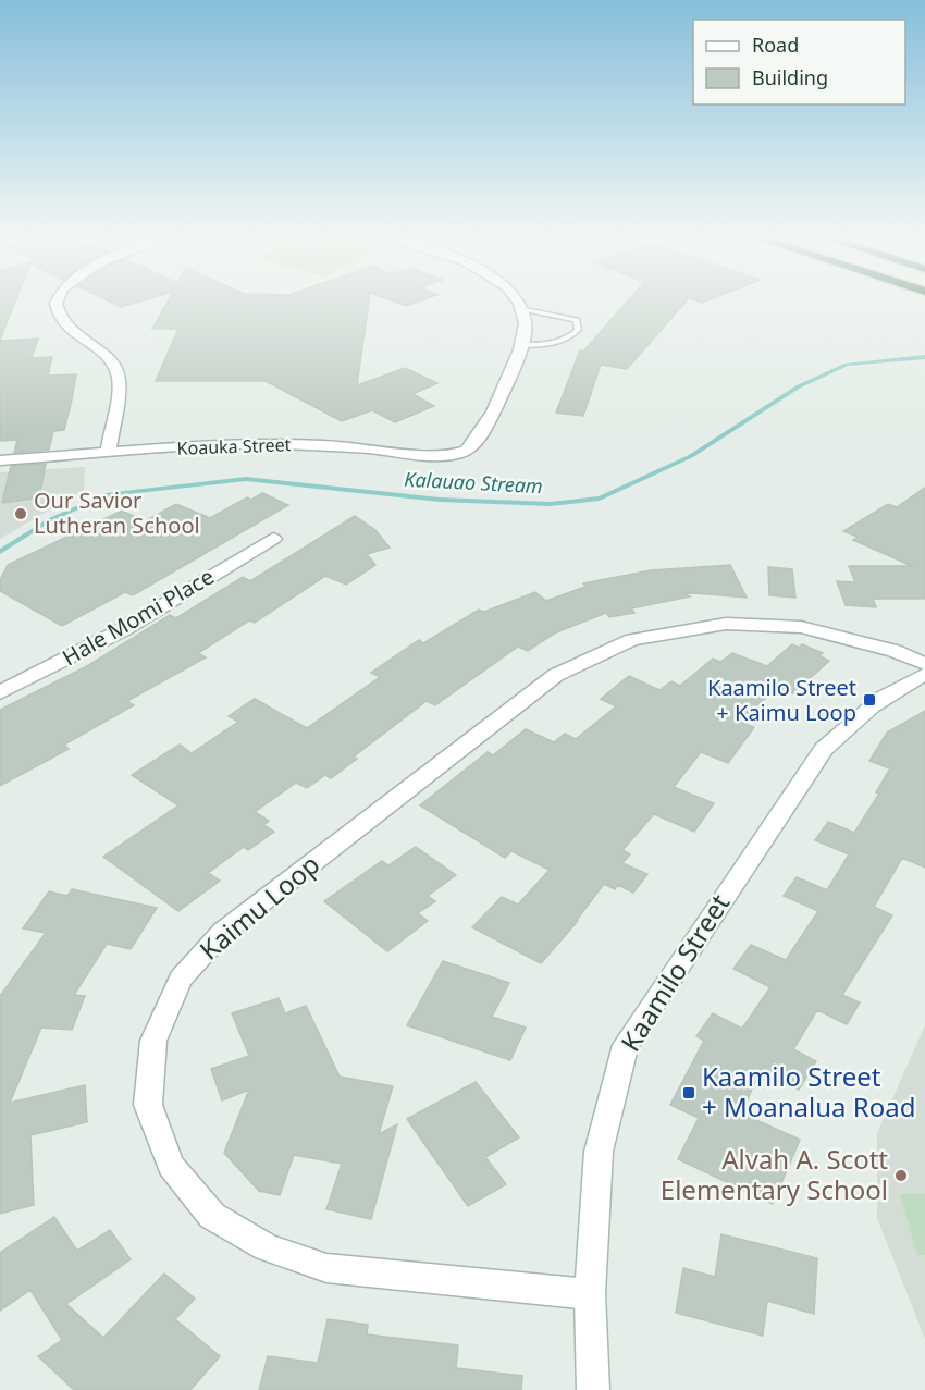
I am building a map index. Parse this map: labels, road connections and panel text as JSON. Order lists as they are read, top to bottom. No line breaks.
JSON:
{"streets":{"street":["Koauka Street","Hale Momi Place","Kaimu Loop","Kaamilo Street"]},"crossings":[["Kaimu Loop","Kaamilo Street"]],"water":["Kalauao Stream"],"places":{"other":["Our Savior Lutheran School","Alvah A. Scott Elementary School"],"transit":["Kaamilo Street + Kaimu Loop","Kaamilo Street + Moanalua Road"]},"legend":["Road","Building"]}
